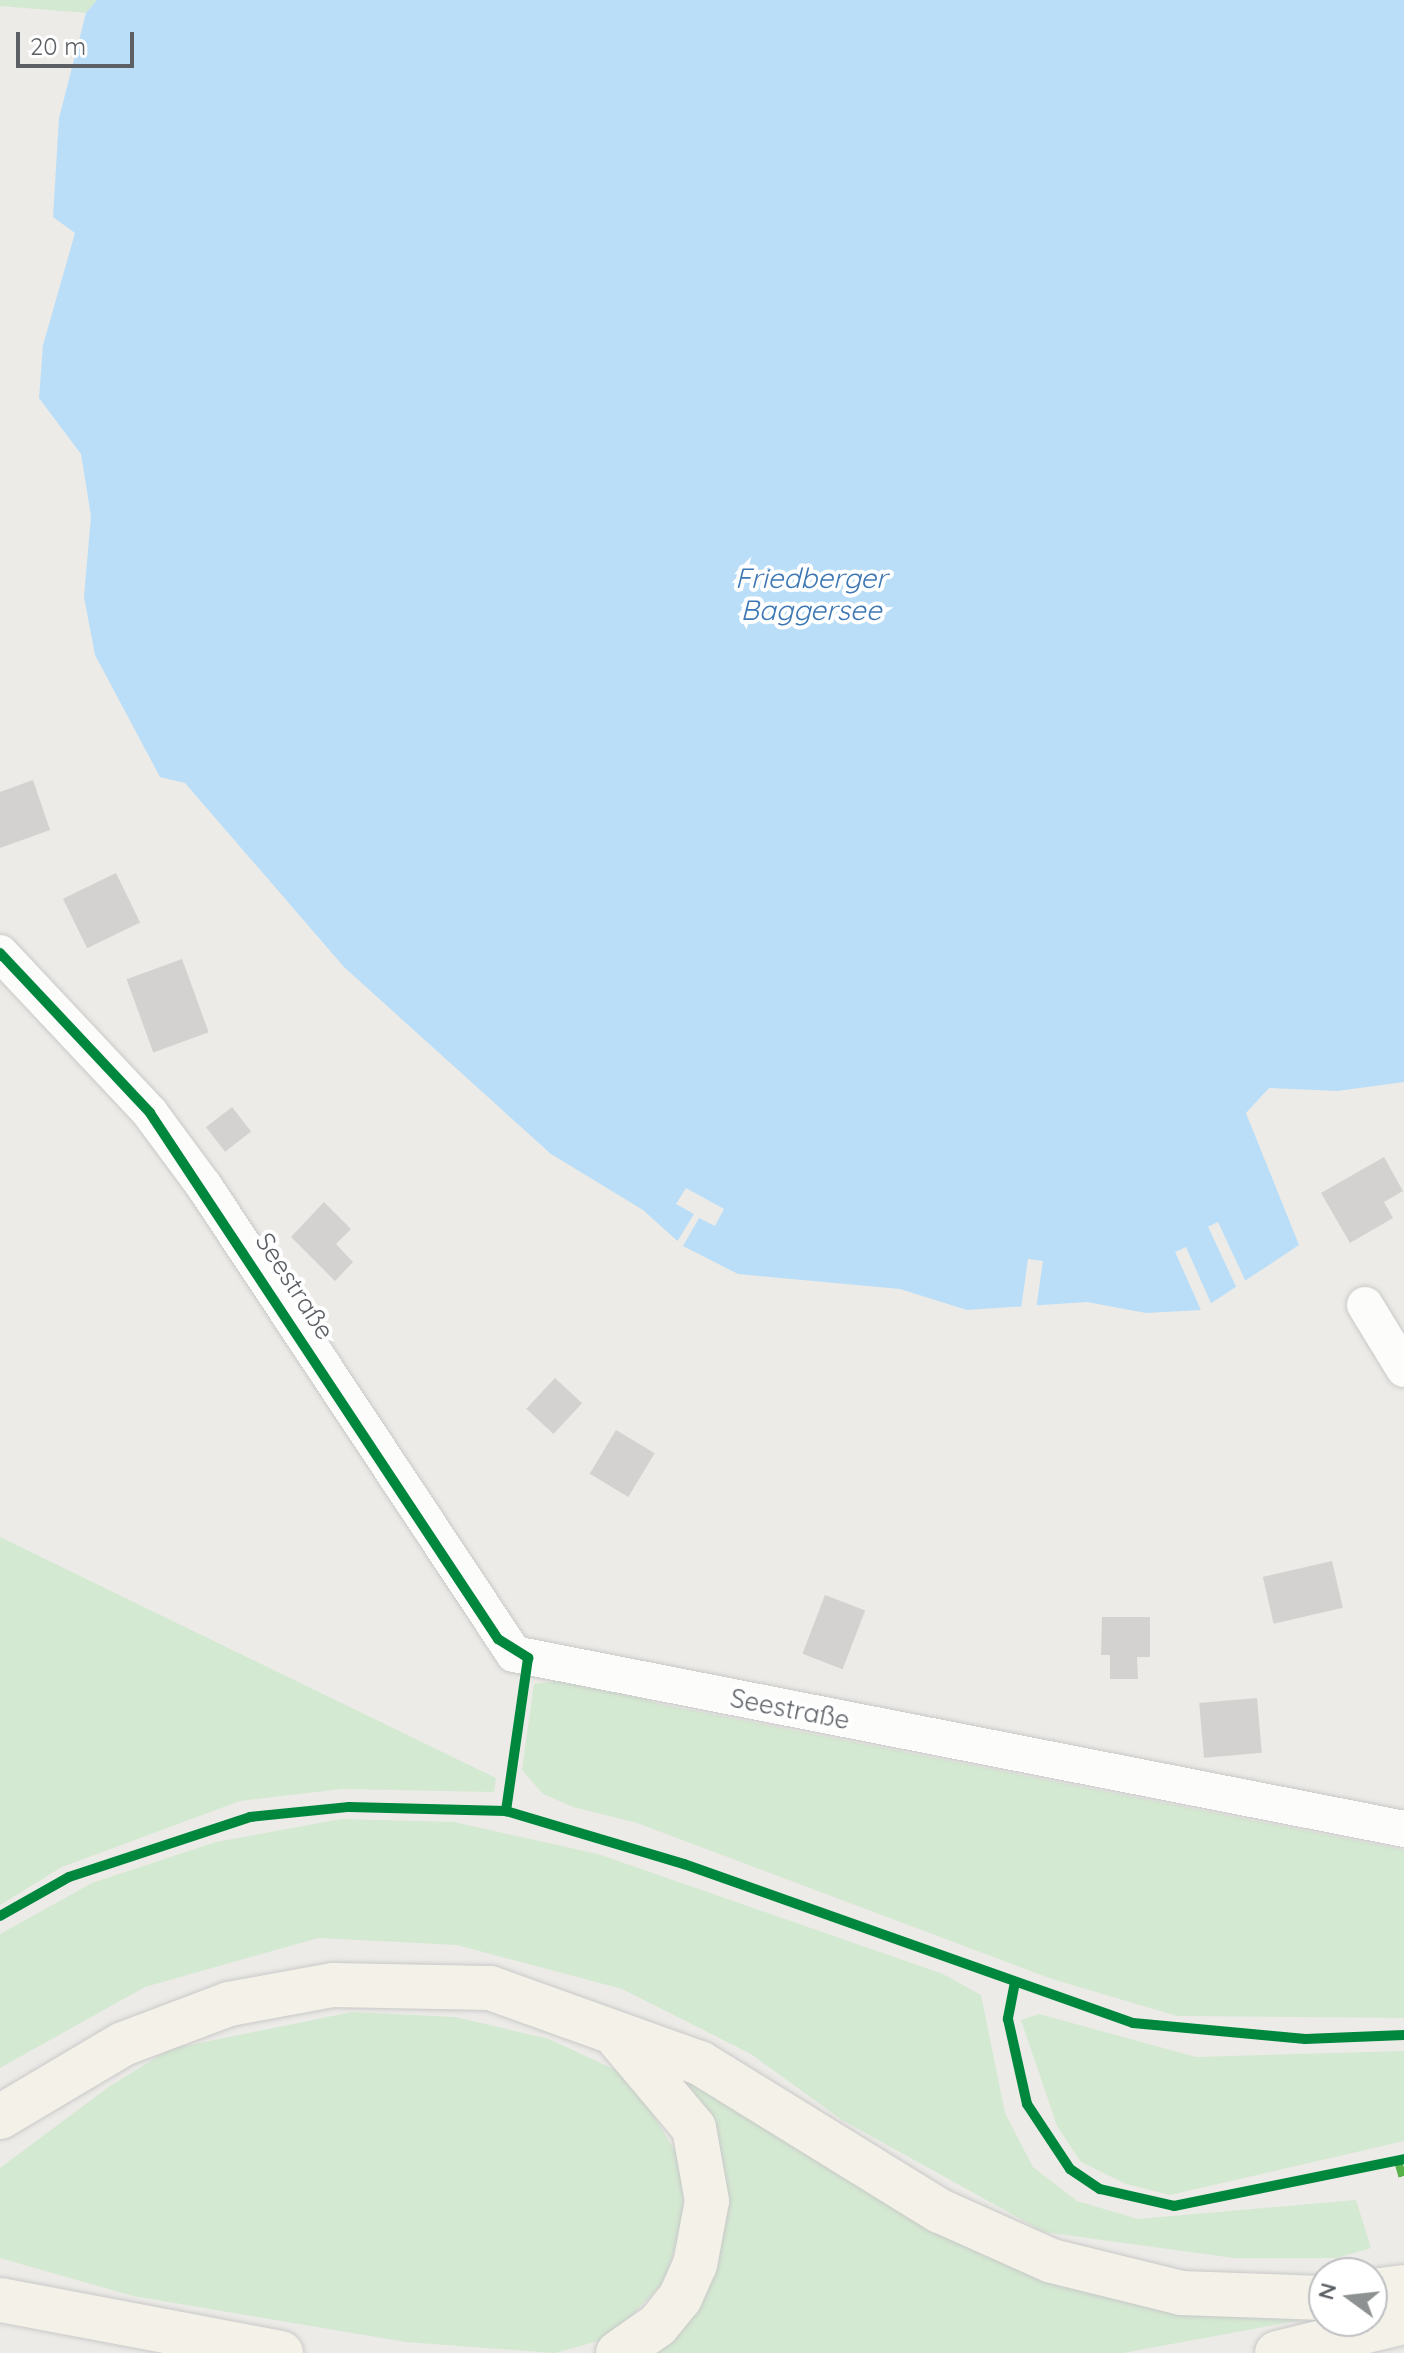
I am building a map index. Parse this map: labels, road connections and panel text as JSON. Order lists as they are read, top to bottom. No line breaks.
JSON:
{"streets":{"street":["Seestraße"]},"water":["Friedberger Baggersee"],"scale_bar":"20 m","north":"left"}
